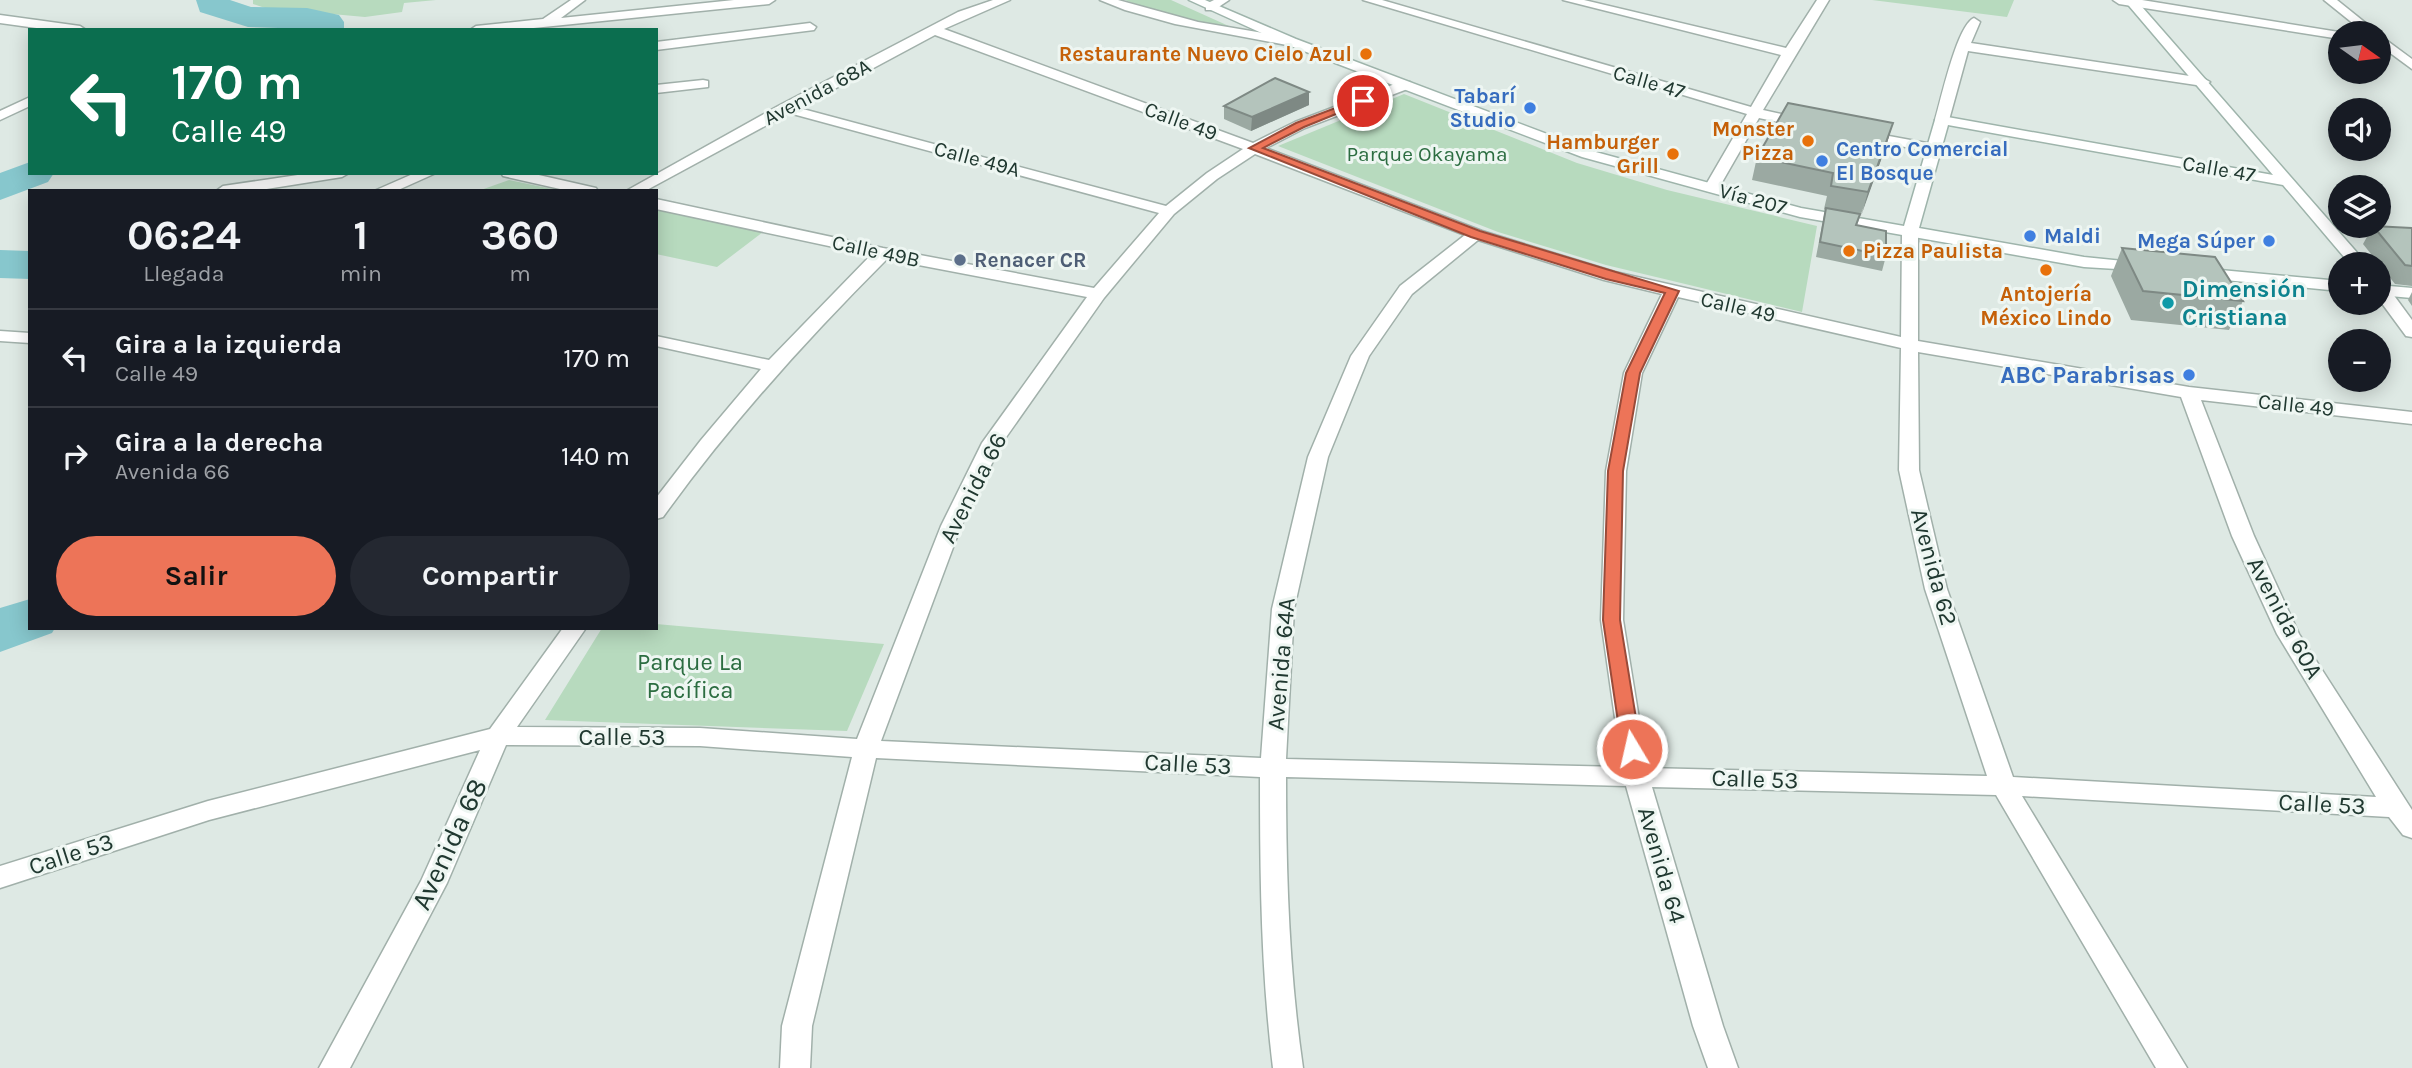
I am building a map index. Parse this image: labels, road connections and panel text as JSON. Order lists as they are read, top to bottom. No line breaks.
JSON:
{"streets":{"street":["Calle 47","Avenida 68A","Calle 49","Calle 49A","Vía 207","Calle 49B","Avenida 66","Avenida 62","Avenida 60A","Avenida 64A","Calle 53","Avenida 68","Avenida 64"]},"crossings":[["Calle 47","Avenida 62"],["Avenida 68A","Calle 49"],["Avenida 68A","Calle 49A"],["Calle 49","Avenida 66"],["Calle 49","Avenida 62"],["Calle 49","Avenida 60A"],["Calle 49","Avenida 64A"],["Calle 49","Avenida 64"],["Calle 49A","Avenida 66"],["Vía 207","Avenida 66"],["Vía 207","Avenida 62"],["Calle 49B","Avenida 66"],["Avenida 66","Calle 53"],["Avenida 62","Calle 53"],["Avenida 60A","Calle 53"],["Avenida 64A","Calle 53"],["Calle 53","Avenida 68"],["Calle 53","Avenida 64"]],"parks":["Parque Okayama","Parque La Pacífica"],"places":["Restaurante Nuevo Cielo Azul","Tabarí Studio","Monster Pizza","Hamburger Grill","Centro Comercial El Bosque","Maldi","Mega Súper","Pizza Paulista","Renacer CR","Antojería México Lindo","Dimensión Cristiana","ABC Parabrisas"],"north":"right","page":{"map_buttons":["+","−"],"turn":["170 m","Calle 49"],"eta":["06:24","Llegada","1","min","360","m"],"list":[{"name":"Gira a la izquierda","note":"Calle 49","value":"170 m"},{"name":"Gira a la derecha","note":"Avenida 66","value":"140 m"}],"buttons":["Salir","Compartir"]}}
